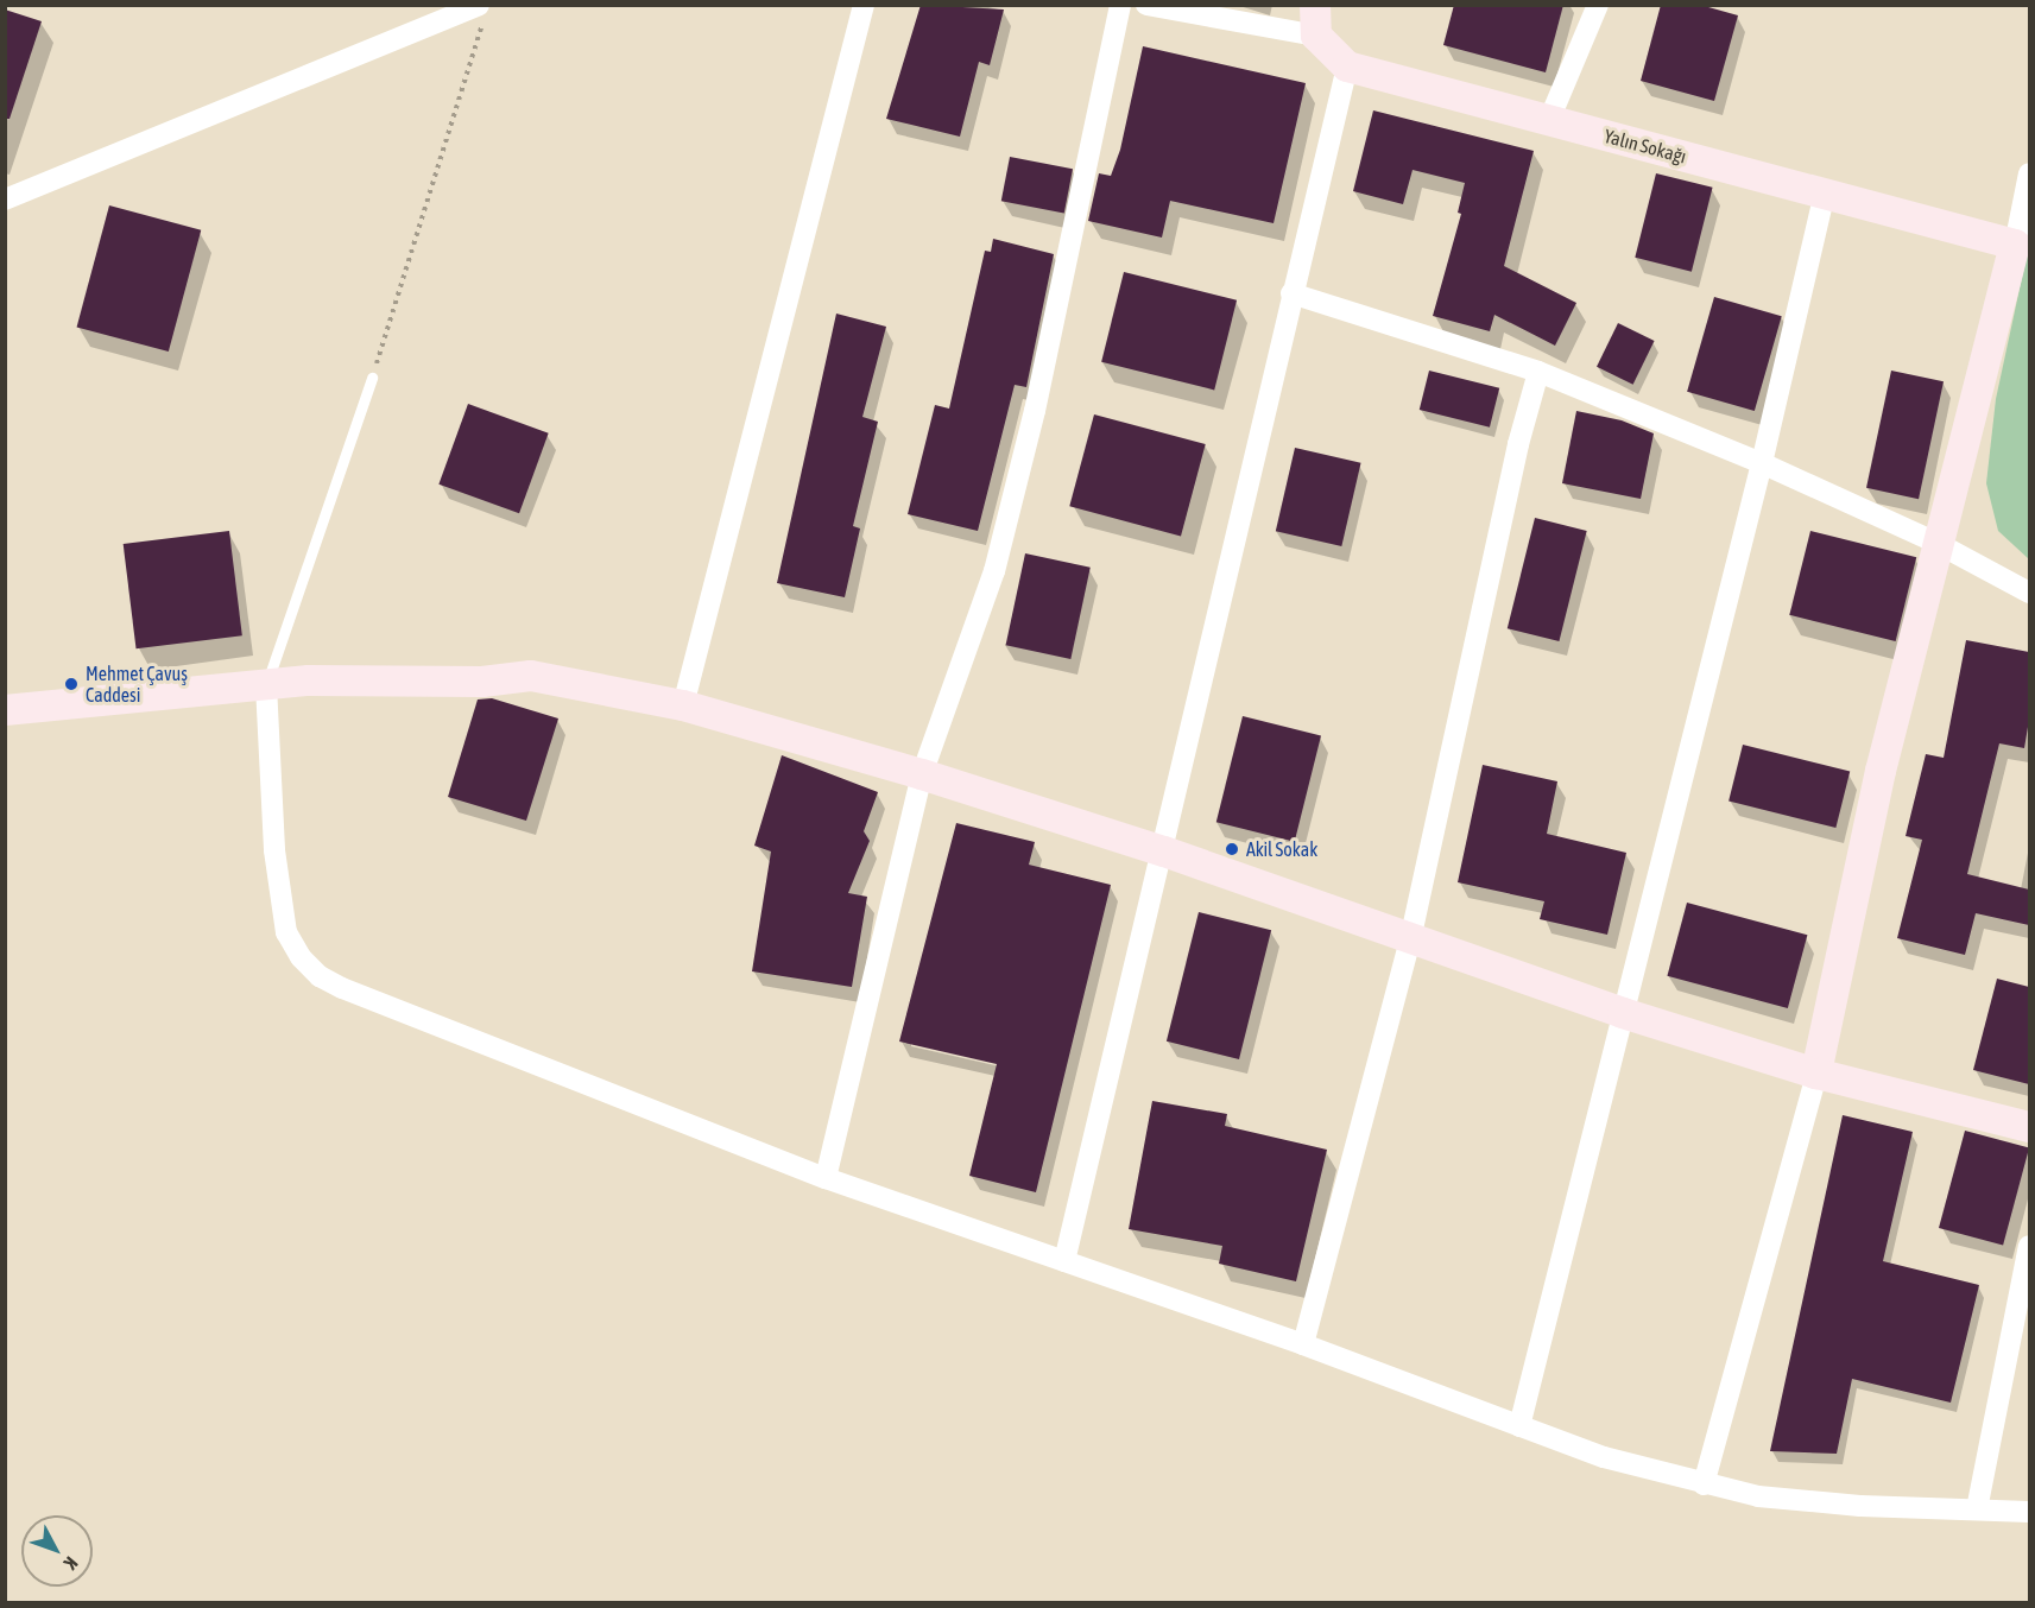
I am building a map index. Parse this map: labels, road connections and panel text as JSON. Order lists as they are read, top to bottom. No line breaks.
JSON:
{"streets":{"street":["Yalın Sokağı"]},"places":["Mehmet Çavuş Caddesi","Akil Sokak"],"north":"bottom right"}
